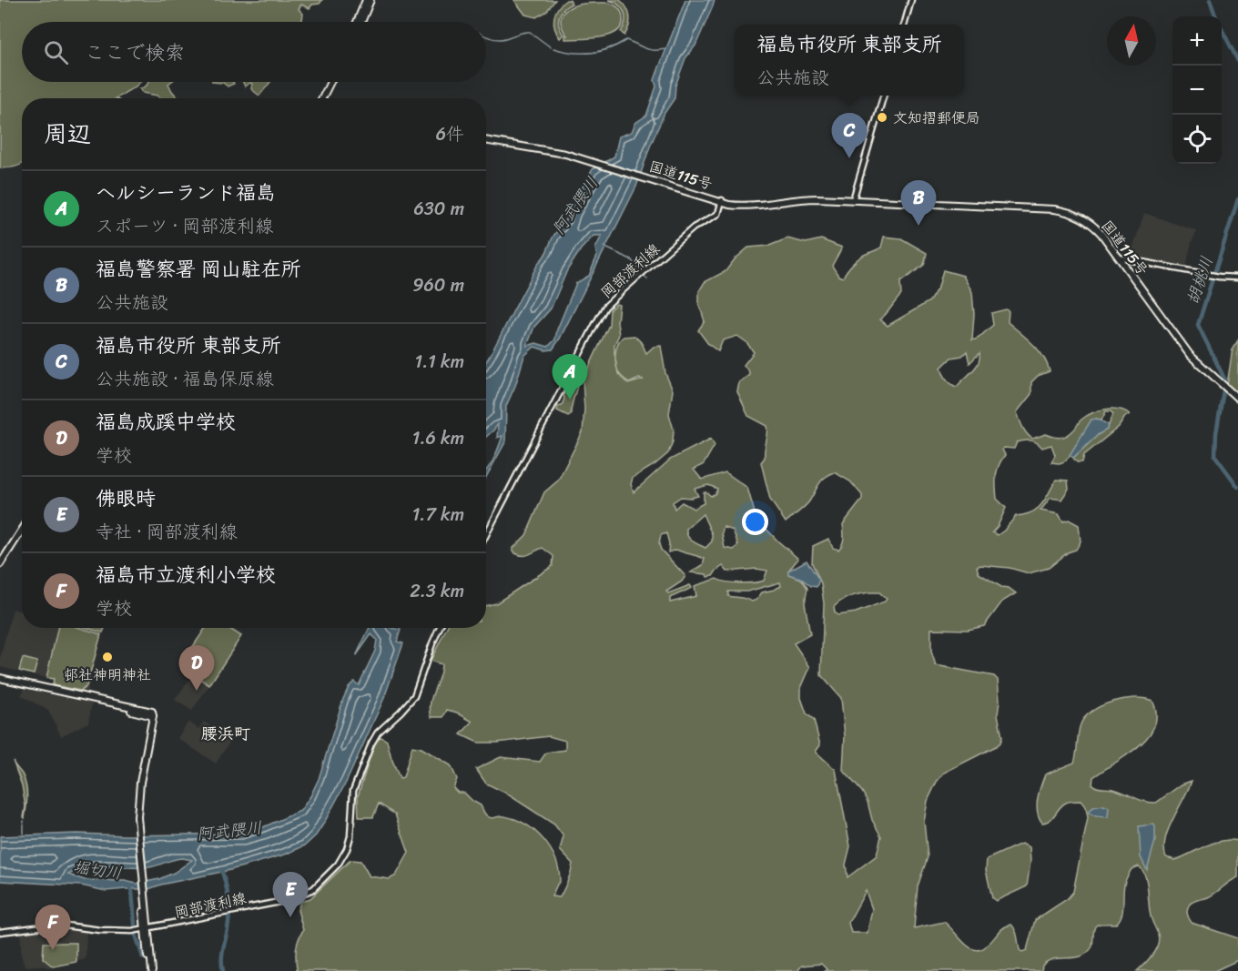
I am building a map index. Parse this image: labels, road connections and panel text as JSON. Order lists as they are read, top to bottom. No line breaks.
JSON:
{"streets":{"highway":["国道115号"],"main road":["岡部渡利線"]},"crossings":[["国道115号","岡部渡利線"]],"districts":["腰浜町"],"water":["阿武隈川","胡桃川","堀切川"],"places":["文知摺郵便局","邨社神明神社"],"north":"top","page":{"map_buttons":["+","−"],"search":"ここで検索","popup":["福島市役所 東部支所","公共施設"],"heading":["周辺","6件"],"pins":["C","B","A","D","E","F"],"list":[{"mark":"A","name":"ヘルシーランド福島","note":"スポーツ · 岡部渡利線","value":"630 m"},{"mark":"B","name":"福島警察署 岡山駐在所","note":"公共施設","value":"960 m"},{"mark":"C","name":"福島市役所 東部支所","note":"公共施設 · 福島保原線","value":"1.1 km"},{"mark":"D","name":"福島成蹊中学校","note":"学校","value":"1.6 km"},{"mark":"E","name":"佛眼時","note":"寺社 · 岡部渡利線","value":"1.7 km"},{"mark":"F","name":"福島市立渡利小学校","note":"学校","value":"2.3 km"}]}}
